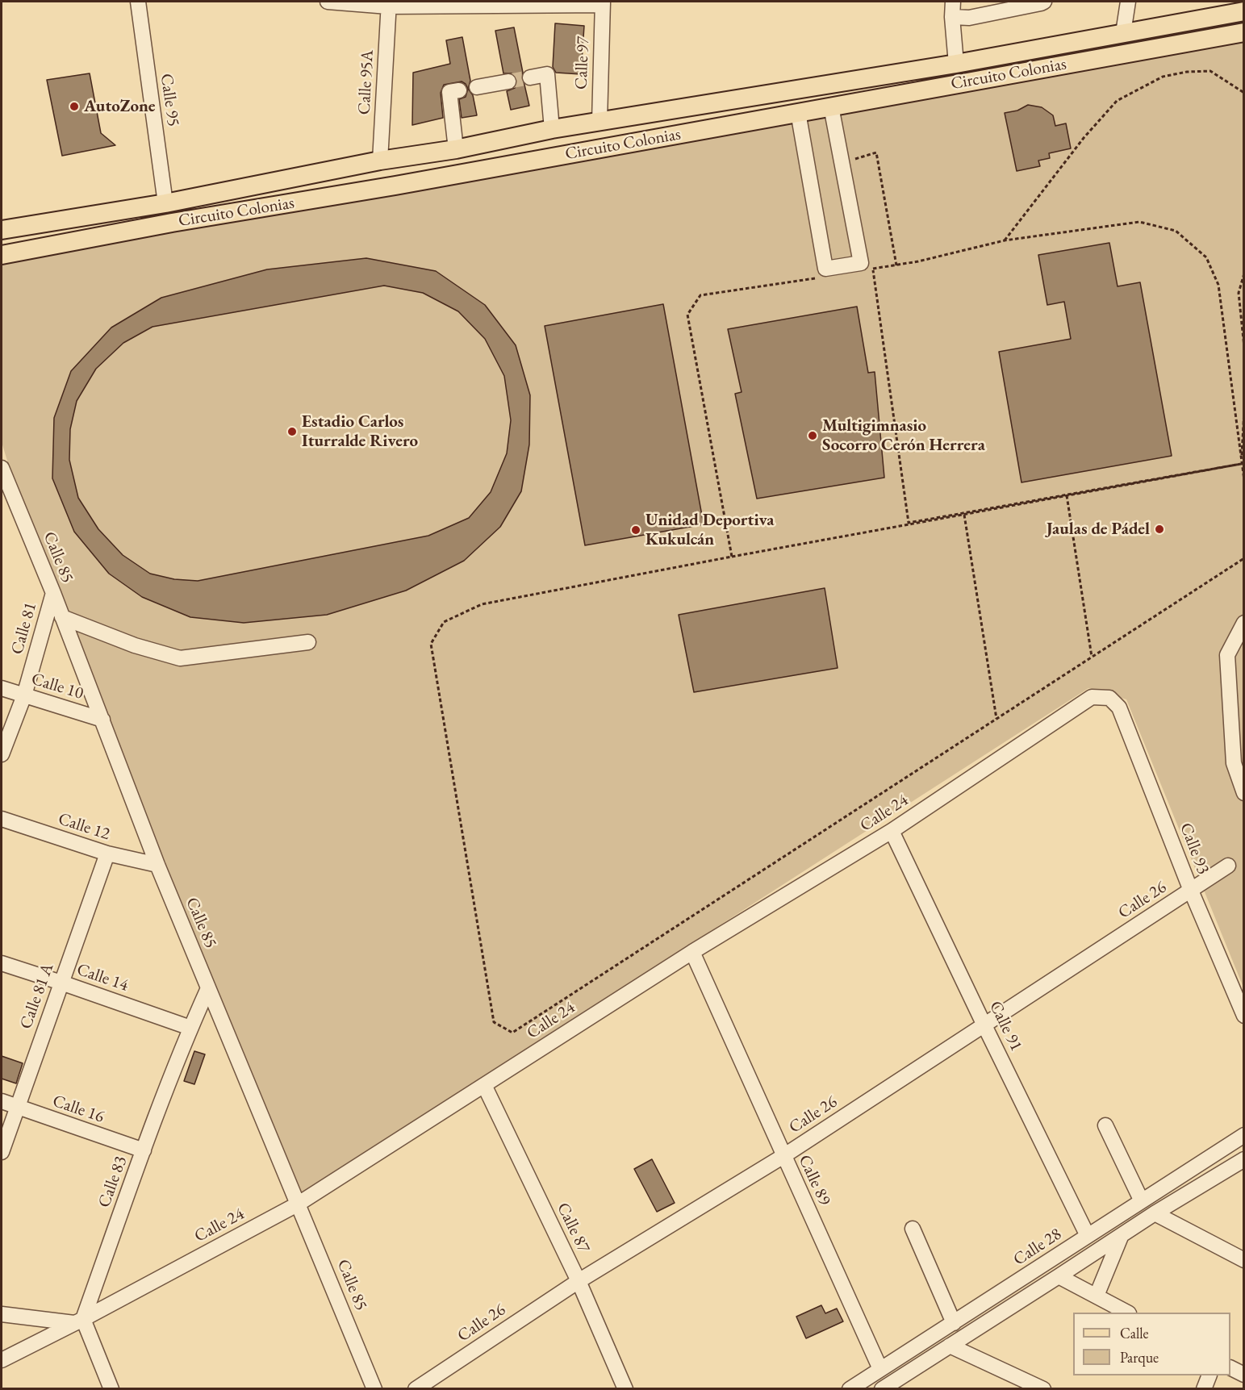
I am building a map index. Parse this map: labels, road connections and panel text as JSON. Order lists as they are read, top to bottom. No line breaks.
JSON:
{"streets":{"main road":["Circuito Colonias"],"street":["Calle 97","Calle 95A","Calle 95","Calle 85","Calle 81","Calle 10","Calle 24","Calle 12","Calle 93","Calle 26","Calle 14","Calle 81 A","Calle 91","Calle 16","Calle 89","Calle 83","Calle 87","Calle 28"]},"crossings":[["Calle 97","Circuito Colonias"],["Circuito Colonias","Calle 95A"],["Circuito Colonias","Calle 95"],["Calle 85","Calle 81"],["Calle 85","Calle 10"],["Calle 85","Calle 24"],["Calle 85","Calle 12"],["Calle 85","Calle 83"],["Calle 81","Calle 10"],["Calle 24","Calle 93"],["Calle 24","Calle 91"],["Calle 24","Calle 89"],["Calle 24","Calle 83"],["Calle 24","Calle 87"],["Calle 12","Calle 81 A"],["Calle 93","Calle 26"],["Calle 26","Calle 91"],["Calle 26","Calle 89"],["Calle 26","Calle 87"],["Calle 14","Calle 81 A"],["Calle 14","Calle 83"],["Calle 81 A","Calle 16"],["Calle 91","Calle 28"],["Calle 16","Calle 83"],["Calle 89","Calle 28"]],"places":["AutoZone","Estadio Carlos Iturralde Rivero","Multigimnasio Socorro Cerón Herrera","Jaulas de Pádel","Unidad Deportiva Kukulcán"],"legend":["Calle","Parque"]}
